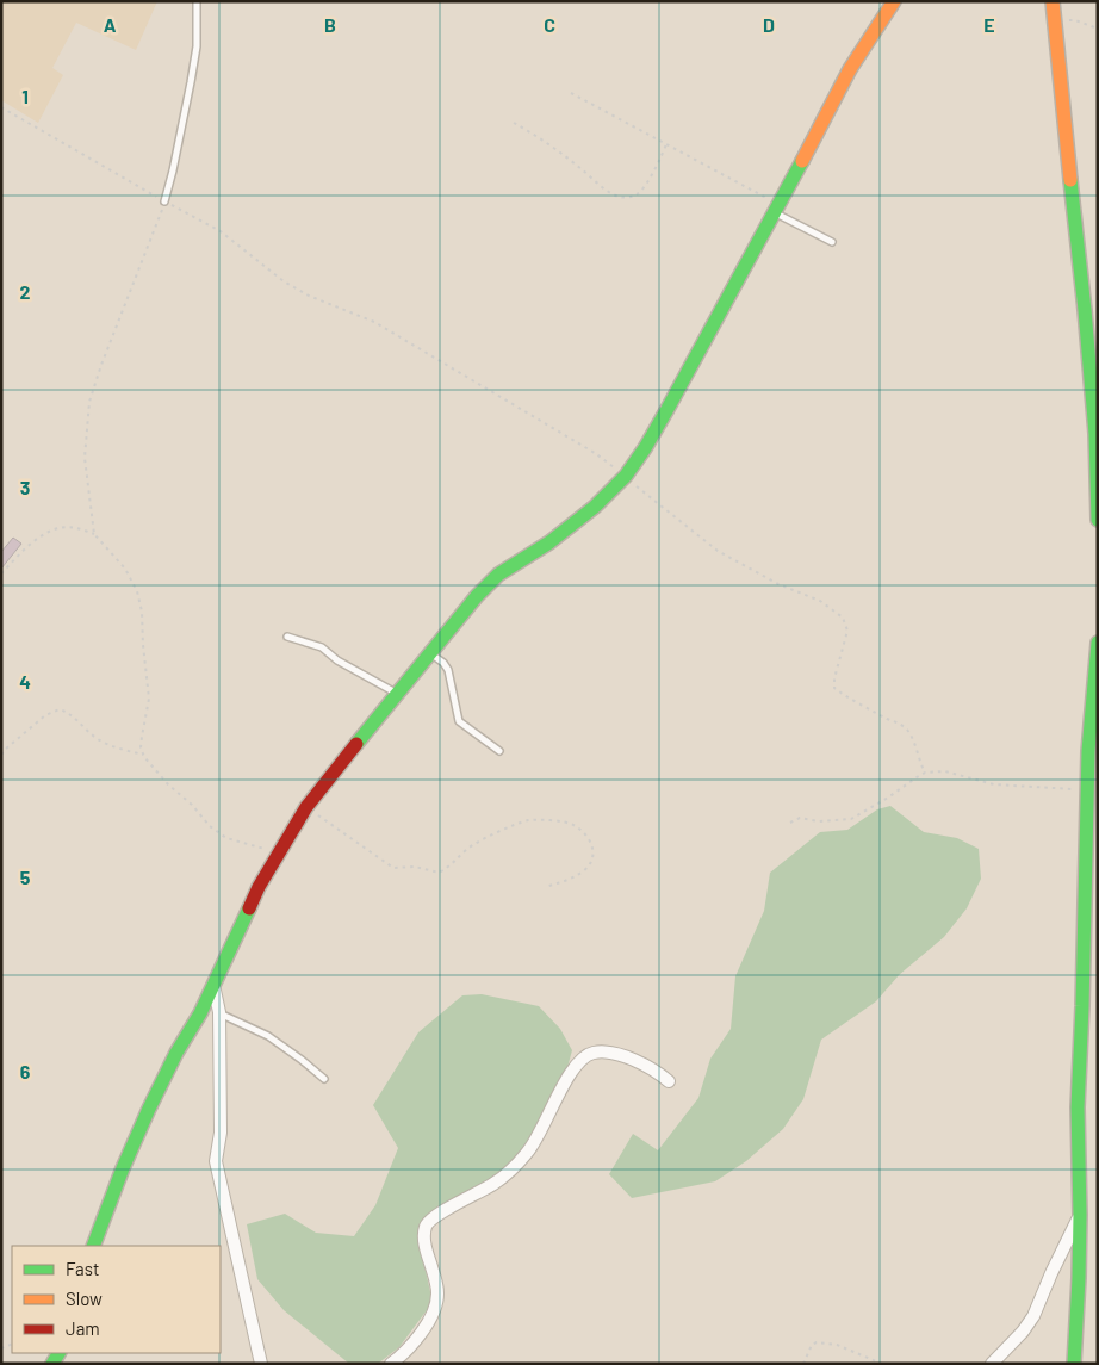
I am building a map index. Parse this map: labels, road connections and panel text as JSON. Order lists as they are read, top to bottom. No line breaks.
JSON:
{"legend":["Fast","Slow","Jam"],"grid":{"columns":["A","B","C","D","E"],"rows":["1","2","3","4","5","6"]}}
